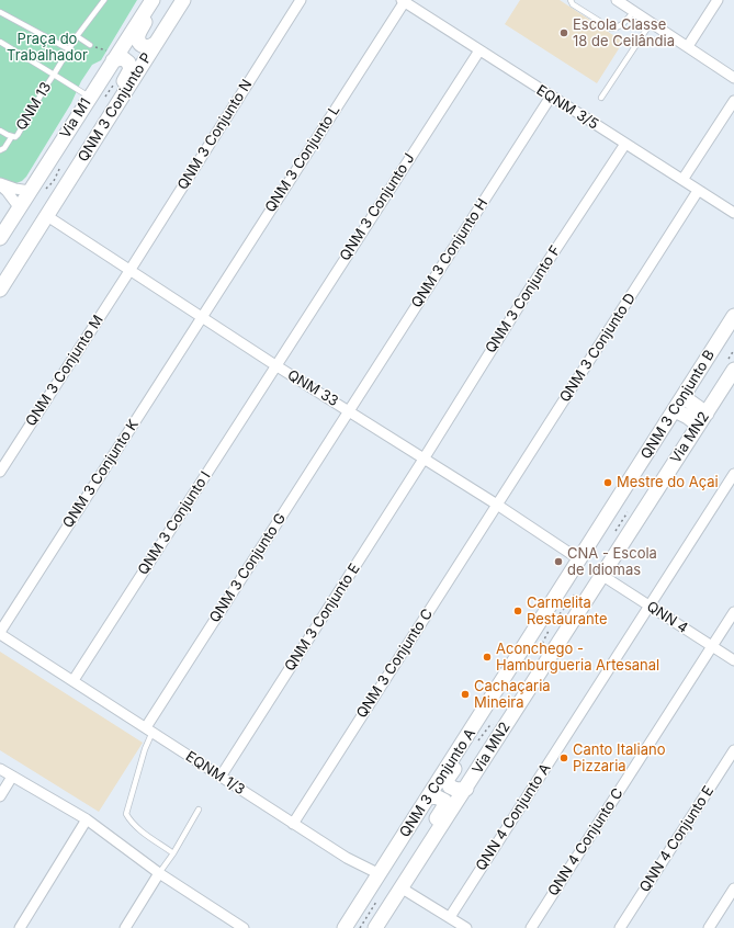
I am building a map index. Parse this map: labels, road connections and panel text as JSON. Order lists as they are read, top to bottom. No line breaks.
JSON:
{"streets":{"main road":["QNM 3 Conjunto P","Via M1","QNM 3 Conjunto B","Via MN2","QNM 3 Conjunto A"],"street":["EQNM 3/5","QNM 3 Conjunto N","QNM 3 Conjunto L","QNM 3 Conjunto J","QNM 3 Conjunto H","QNM 3 Conjunto F","QNM 3 Conjunto D","QNM 3 Conjunto M","QNM 33","QNM 3 Conjunto K","QNM 3 Conjunto I","QNM 3 Conjunto G","QNM 3 Conjunto E","QNN 4","QNM 3 Conjunto C","EQNM 1/3","QNN 4 Conjunto A","QNN 4 Conjunto E","QNN 4 Conjunto C"],"lane":["QNM 13"]},"crossings":[["QNM 13","Via M1"],["QNM 3 Conjunto P","QNM 33"],["EQNM 3/5","QNM 3 Conjunto L"],["EQNM 3/5","QNM 3 Conjunto J"],["EQNM 3/5","QNM 3 Conjunto H"],["EQNM 3/5","QNM 3 Conjunto F"],["EQNM 3/5","QNM 3 Conjunto D"],["QNM 3 Conjunto N","QNM 3 Conjunto M"],["QNM 3 Conjunto N","QNM 33"],["QNM 3 Conjunto L","QNM 33"],["QNM 3 Conjunto L","QNM 3 Conjunto K"],["QNM 3 Conjunto J","QNM 33"],["QNM 3 Conjunto J","QNM 3 Conjunto I"],["QNM 3 Conjunto H","QNM 33"],["QNM 3 Conjunto H","QNM 3 Conjunto G"],["QNM 3 Conjunto F","QNM 33"],["QNM 3 Conjunto F","QNM 3 Conjunto E"],["QNM 3 Conjunto D","QNM 33"],["QNM 3 Conjunto D","QNM 3 Conjunto C"],["QNM 3 Conjunto M","QNM 33"],["QNM 33","QNM 3 Conjunto B"],["QNM 33","QNM 3 Conjunto K"],["QNM 33","QNM 3 Conjunto I"],["QNM 33","QNM 3 Conjunto G"],["QNM 33","QNM 3 Conjunto E"],["QNM 33","QNM 3 Conjunto C"],["QNM 33","QNM 3 Conjunto A"],["QNM 3 Conjunto B","QNM 3 Conjunto A"],["Via MN2","QNN 4"],["QNM 3 Conjunto K","EQNM 1/3"],["QNM 3 Conjunto I","EQNM 1/3"],["QNM 3 Conjunto G","EQNM 1/3"],["QNM 3 Conjunto E","EQNM 1/3"],["QNN 4","QNN 4 Conjunto A"],["QNN 4","QNN 4 Conjunto C"],["QNM 3 Conjunto C","EQNM 1/3"],["EQNM 1/3","QNM 3 Conjunto A"]],"parks":["Praça do Trabalhador"],"places":["Escola Classe 18 de Ceilândia","Mestre do Açai","CNA - Escola de Idiomas","Carmelita Restaurante","Aconchego - Hamburgueria Artesanal","Cachaçaria Mineira","Canto Italiano Pizzaria"]}
